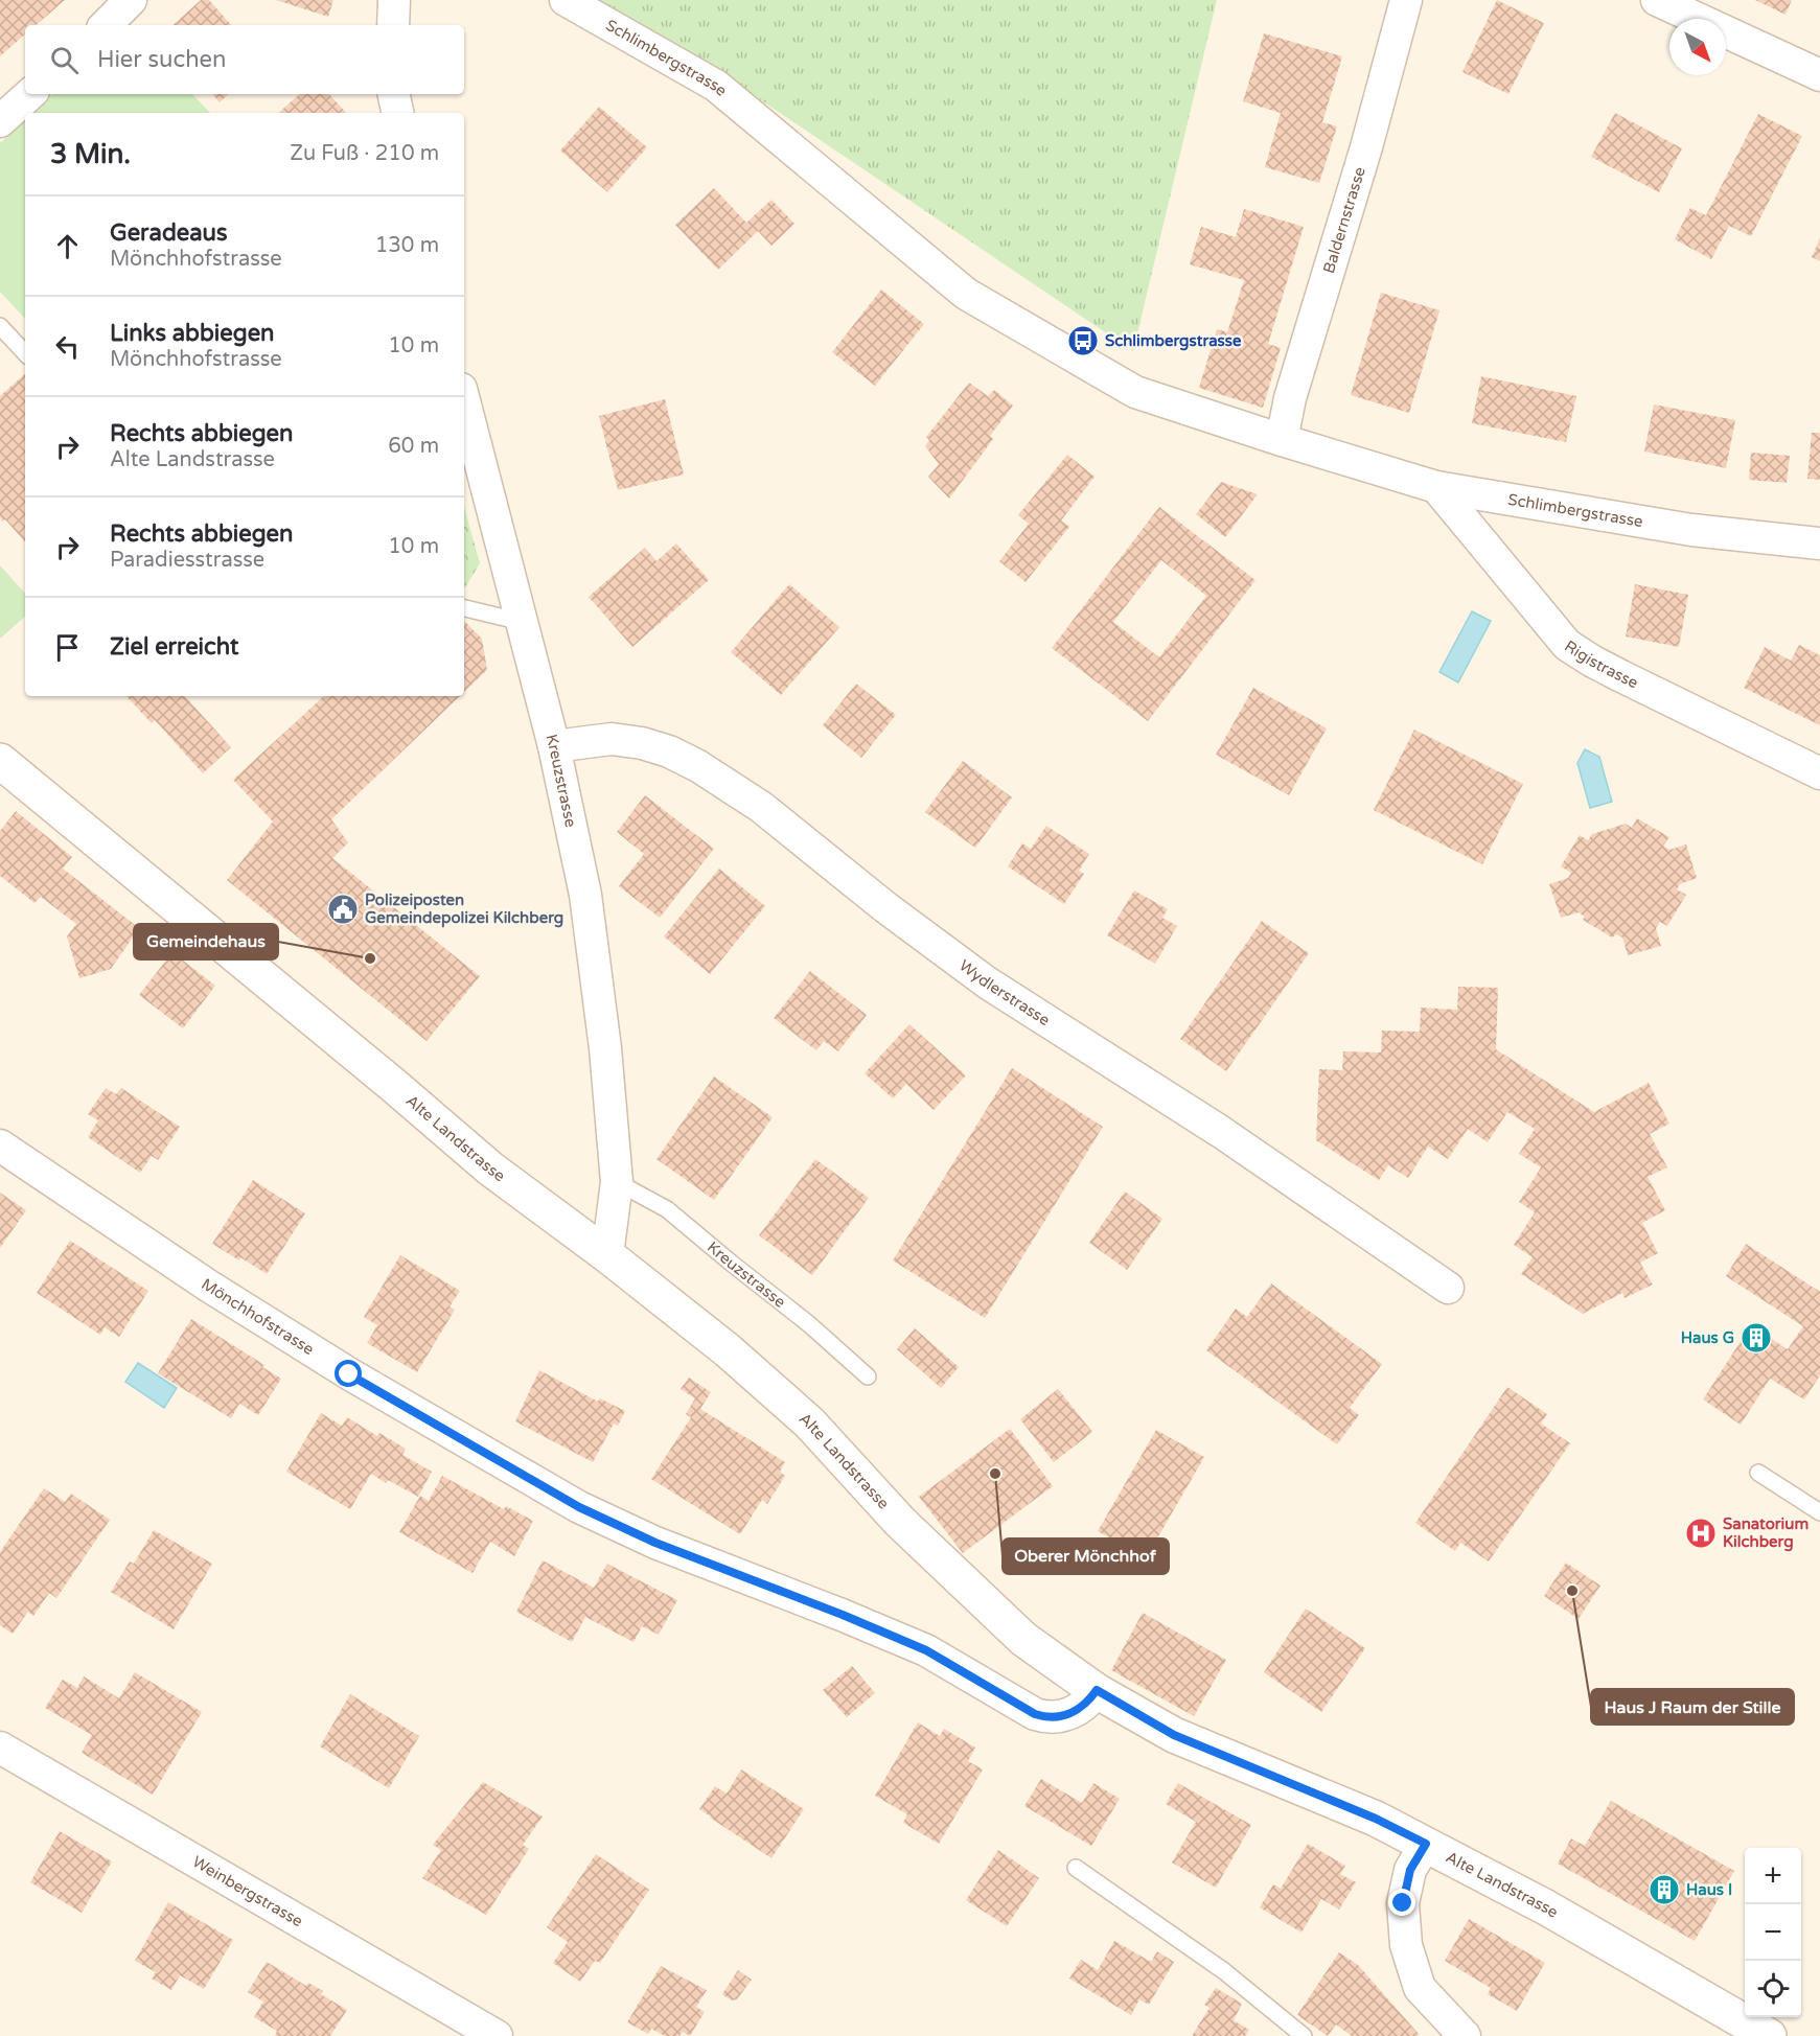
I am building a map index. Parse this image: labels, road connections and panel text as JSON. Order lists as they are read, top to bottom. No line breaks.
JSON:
{"streets":{"street":["Schlimbergstrasse","Baldernstrasse","Rigistrasse","Kreuzstrasse","Wydlerstrasse","Alte Landstrasse","Mönchhofstrasse","Weinbergstrasse"]},"crossings":[["Schlimbergstrasse","Baldernstrasse"],["Schlimbergstrasse","Rigistrasse"],["Kreuzstrasse","Wydlerstrasse"],["Kreuzstrasse","Alte Landstrasse"],["Alte Landstrasse","Mönchhofstrasse"]],"places":{"bus stop":["Schlimbergstrasse"],"public building":["Polizeiposten Gemeindepolizei Kilchberg"],"other":["Gemeindehaus","Oberer Mönchhof","Haus J Raum der Stille"],"building":["Haus G","Haus I"],"hospital":["Sanatorium Kilchberg"]},"north":"bottom right","page":{"search":"Hier suchen","heading":["3 Min.","Zu Fuß · 210 m"],"list":[["Geradeaus","Mönchhofstrasse","130 m"],["Links abbiegen","Mönchhofstrasse","10 m"],["Rechts abbiegen","Alte Landstrasse","60 m"],["Rechts abbiegen","Paradiesstrasse","10 m"],"Ziel erreicht"],"map_buttons":["+","−"]}}
